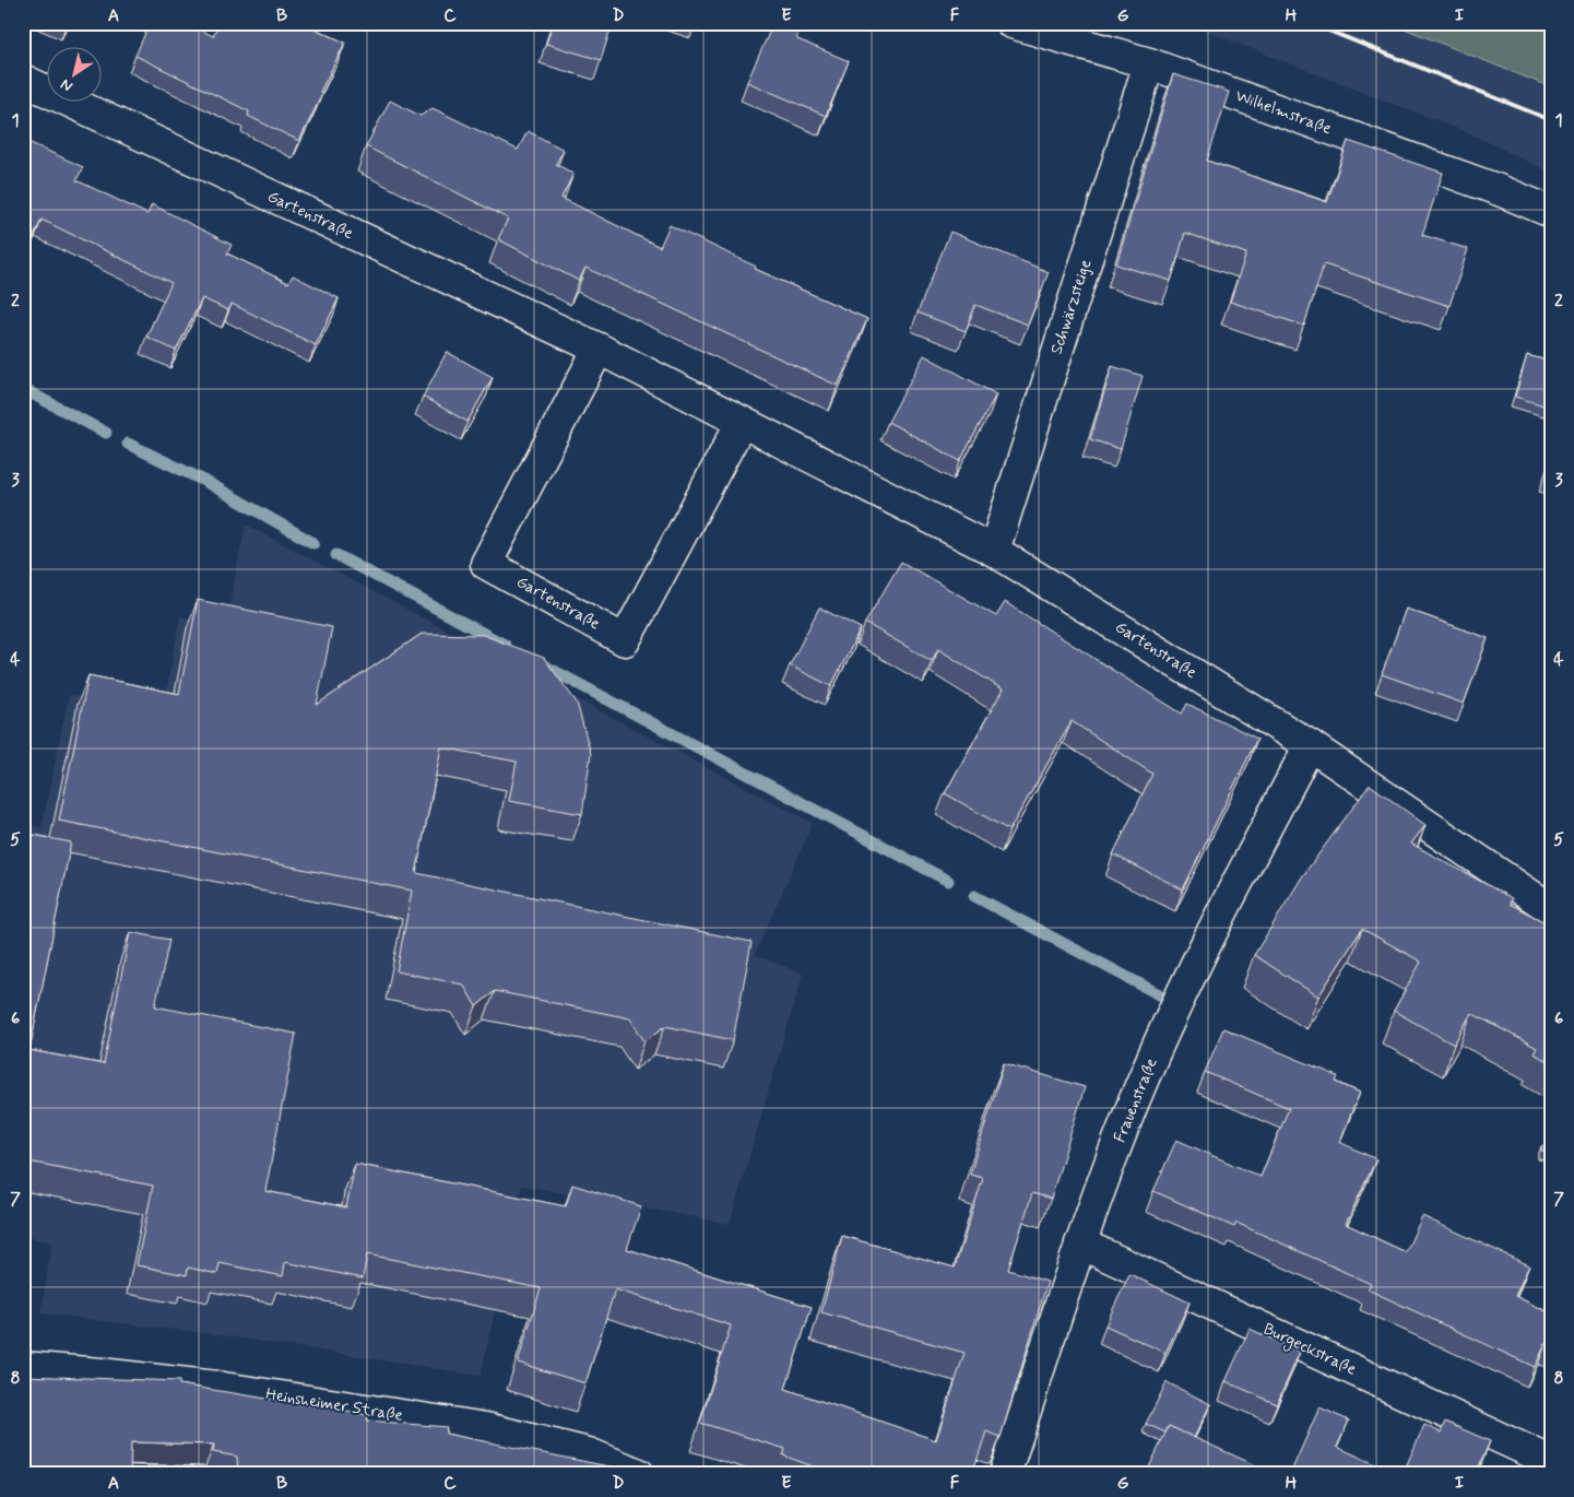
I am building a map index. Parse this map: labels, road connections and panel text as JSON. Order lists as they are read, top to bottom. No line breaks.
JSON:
{"streets":{"street":["Wilhelmstraße","Gartenstraße","Schwärzsteige","Frauenstraße","Burgeckstraße","Heinsheimer Straße"]},"crossings":[["Wilhelmstraße","Schwärzsteige"],["Gartenstraße","Schwärzsteige"],["Gartenstraße","Frauenstraße"],["Frauenstraße","Burgeckstraße"]],"north":"bottom left","grid":{"columns":["A","B","C","D","E","F","G","H","I"],"rows":["1","2","3","4","5","6","7","8"]}}
